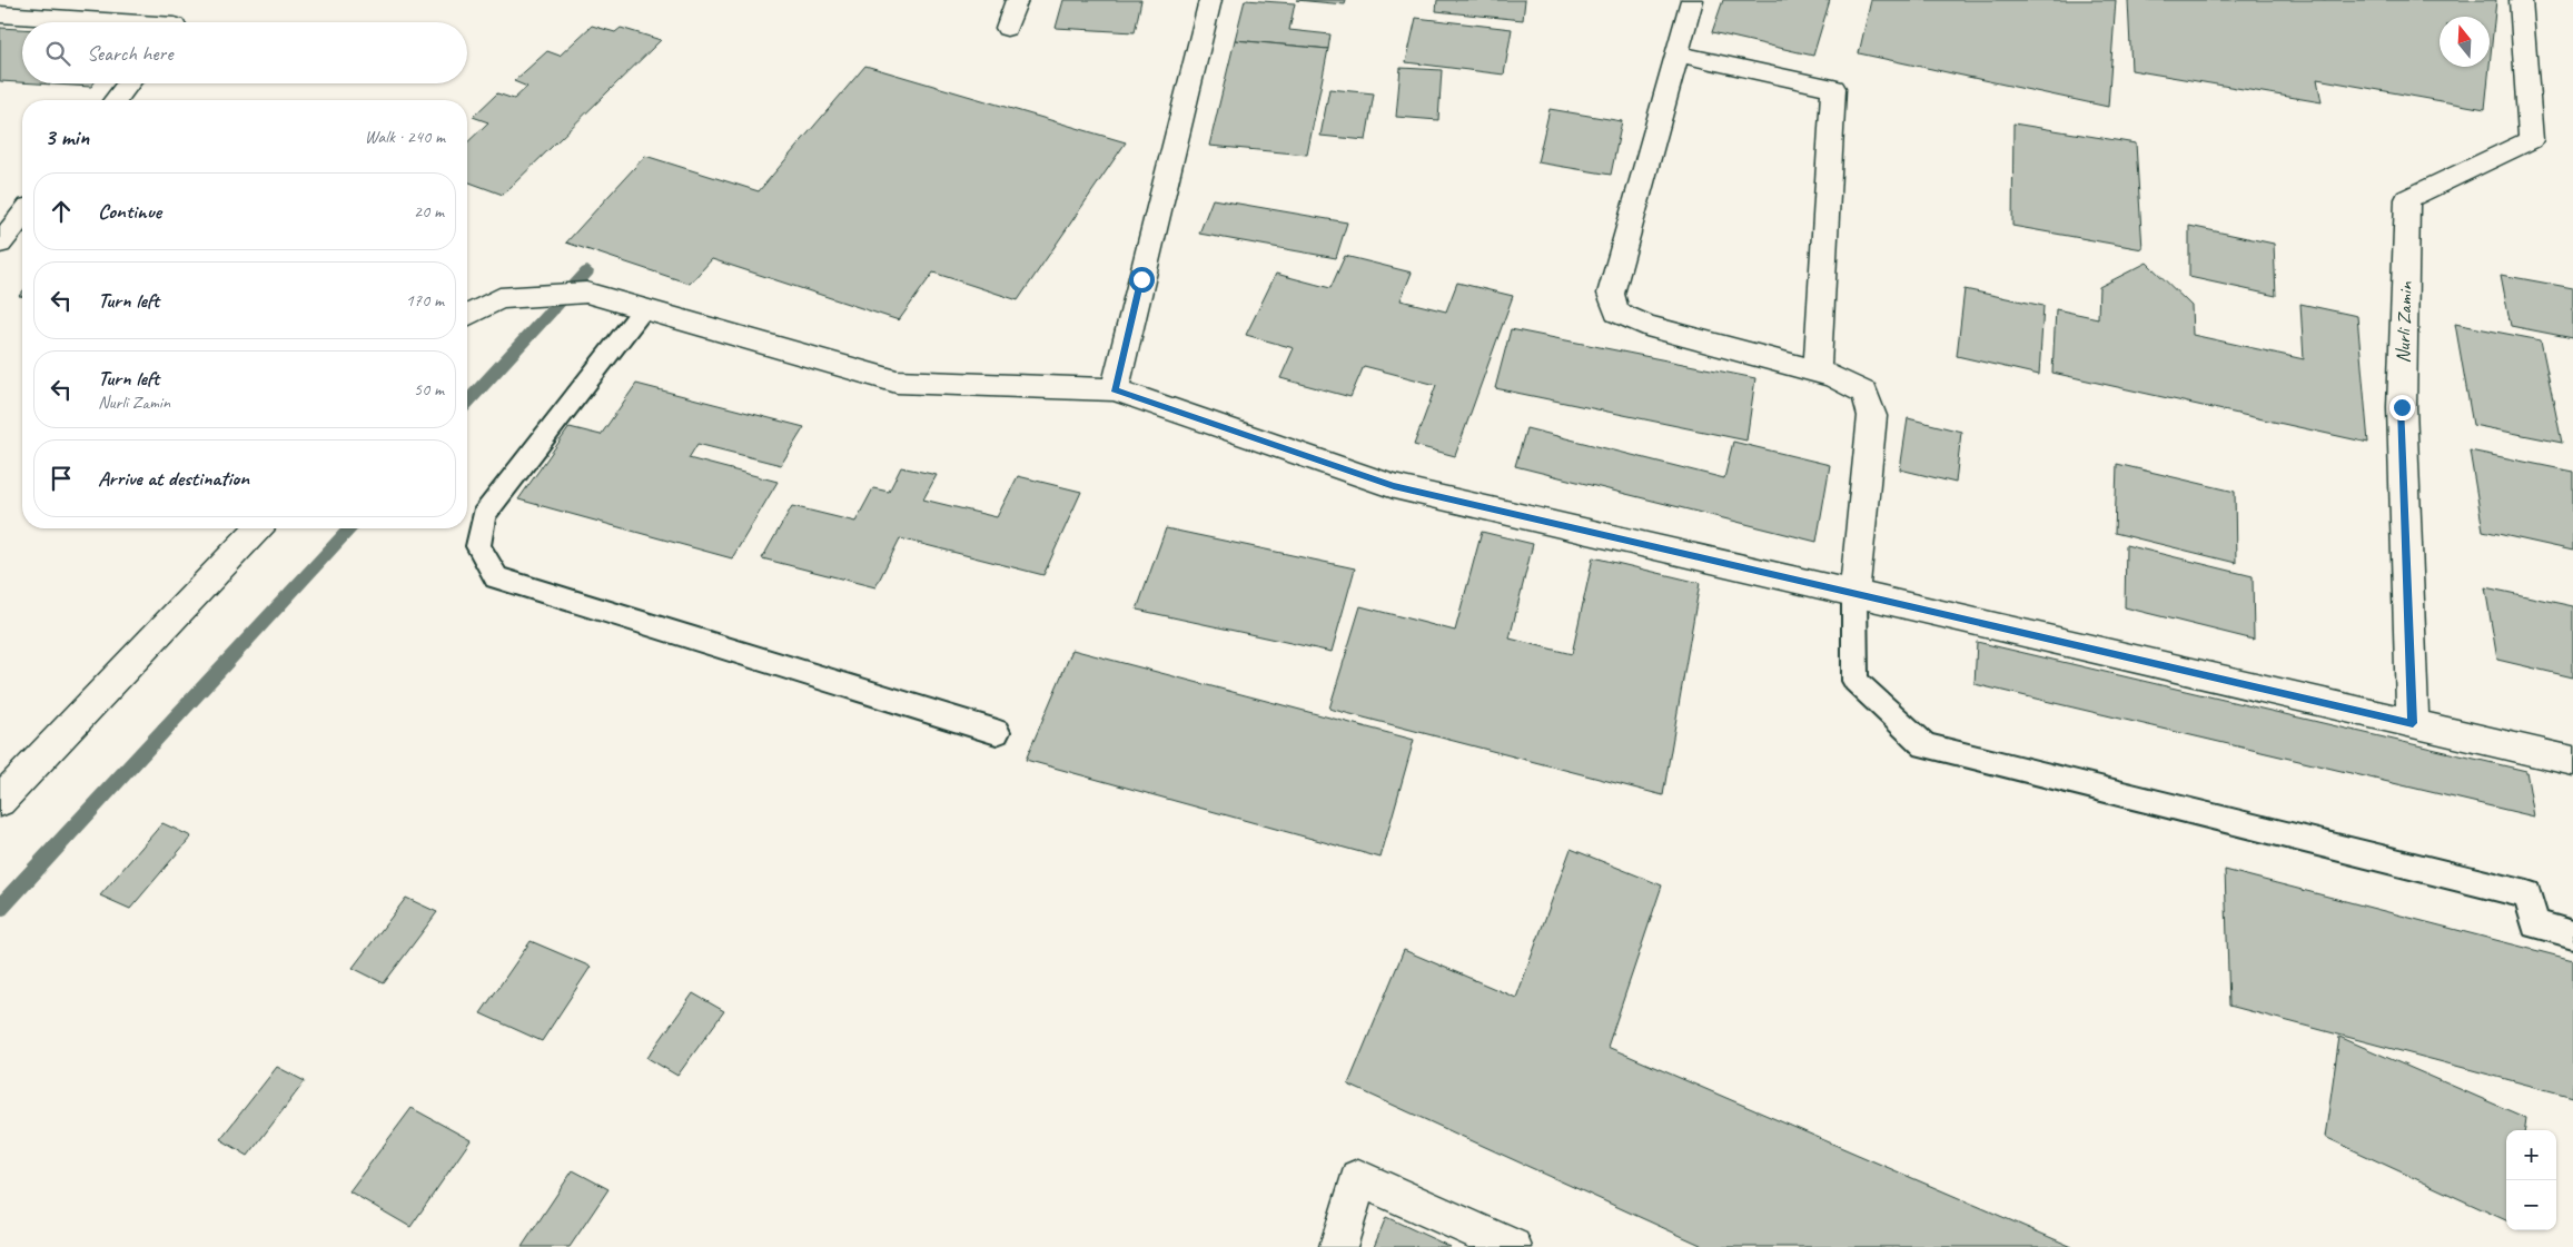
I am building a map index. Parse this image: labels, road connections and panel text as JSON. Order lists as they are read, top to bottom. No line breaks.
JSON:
{"streets":{"street":["Nurli Zamin"]},"north":"top","page":{"search":"Search here","heading":["3 min","Walk · 240 m"],"list":[["Continue","20 m"],["Turn left","170 m"],["Turn left","Nurli Zamin","50 m"],"Arrive at destination"],"map_buttons":["+","−"]}}
